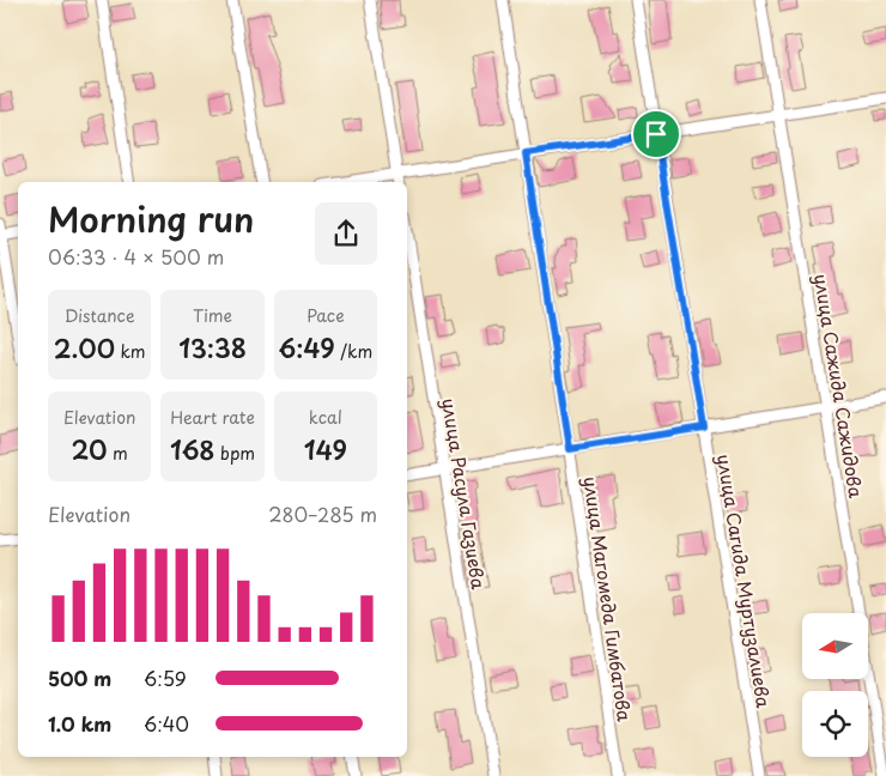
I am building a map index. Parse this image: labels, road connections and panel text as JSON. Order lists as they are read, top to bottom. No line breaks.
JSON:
{"streets":{"street":["улица Сажида Сажидова","улица Расула Газиева","улица Сагида Муртузалиева","улица Магомеда Гимбатова"]},"north":"left","page":{"heading":["Morning run","06:33 · 4 × 500 m"],"stats":[["Distance","2.00 km"],["Time","13:38"],["Pace","6:49 /km"],["Elevation","20 m"],["Heart rate","168 bpm"],["kcal","149"]],"chart":["Elevation","280–285 m"],"list":[{"name":"500 m","note":"6:59"},{"name":"1.0 km","note":"6:40"}]}}
